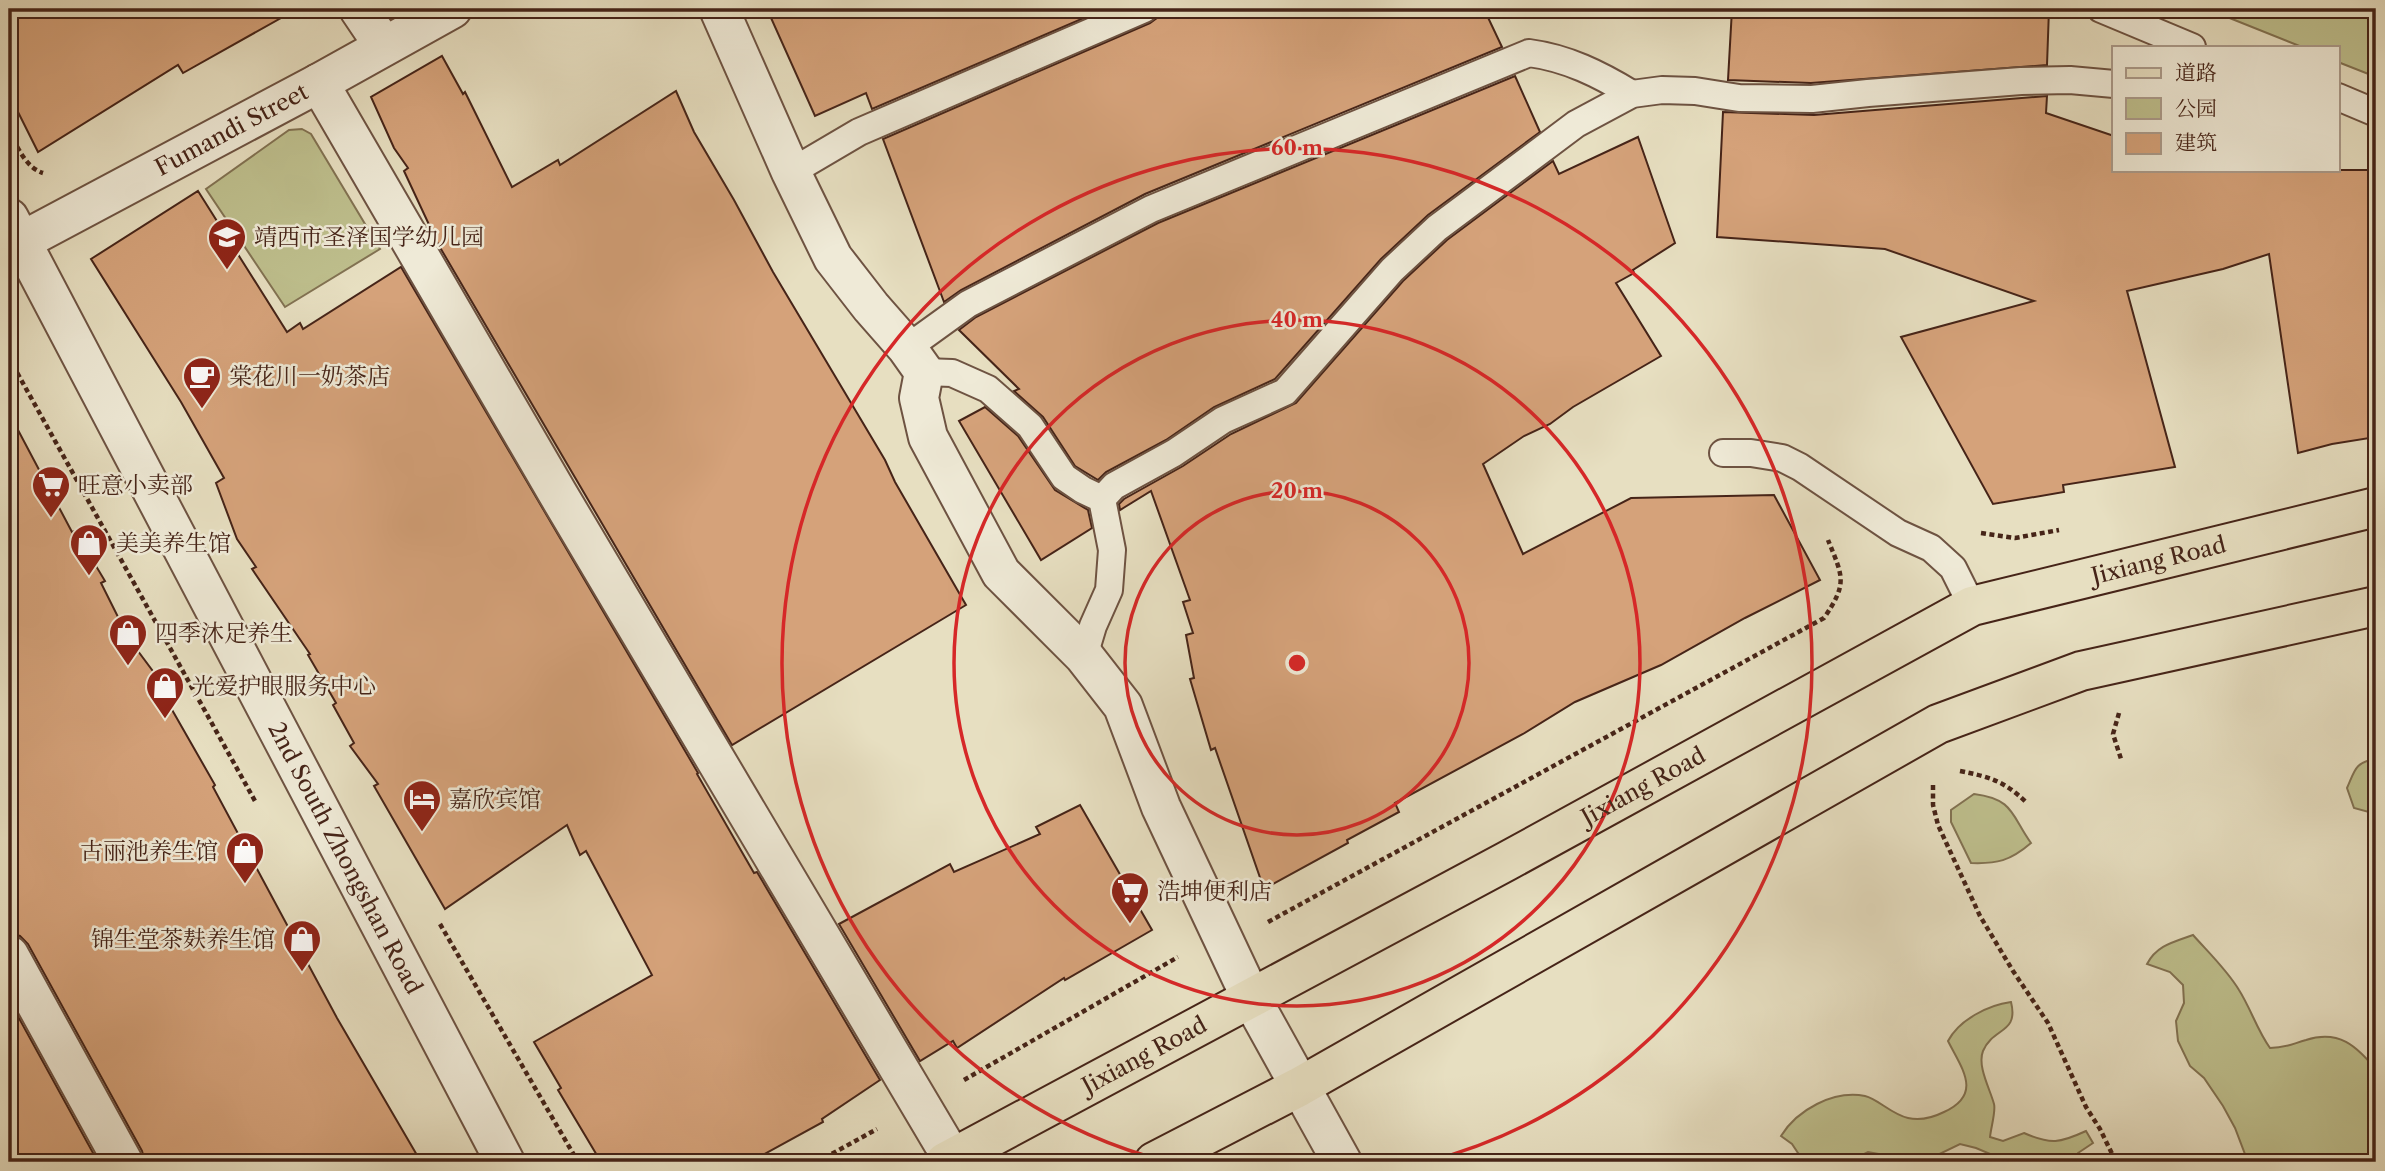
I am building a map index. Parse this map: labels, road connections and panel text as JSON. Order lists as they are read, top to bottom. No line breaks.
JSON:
{"streets":{"main road":["Jixiang Road"],"street":["Fumandi Street","2nd South Zhongshan Road"]},"crossings":[["Fumandi Street","2nd South Zhongshan Road"]],"places":{"school or university":["靖西市圣泽国学幼儿园"],"cafe":["棠花川一奶茶店"],"supermarket":["旺意小卖部","浩坤便利店"],"shop":["美美养生馆","四季沐足养生","光爱护眼服务中心","古丽池养生馆","锦生堂茶麸养生馆"],"hotel":["嘉欣宾馆"]},"legend":["道路","公园","建筑"],"rings":["60 m","40 m","20 m"]}
